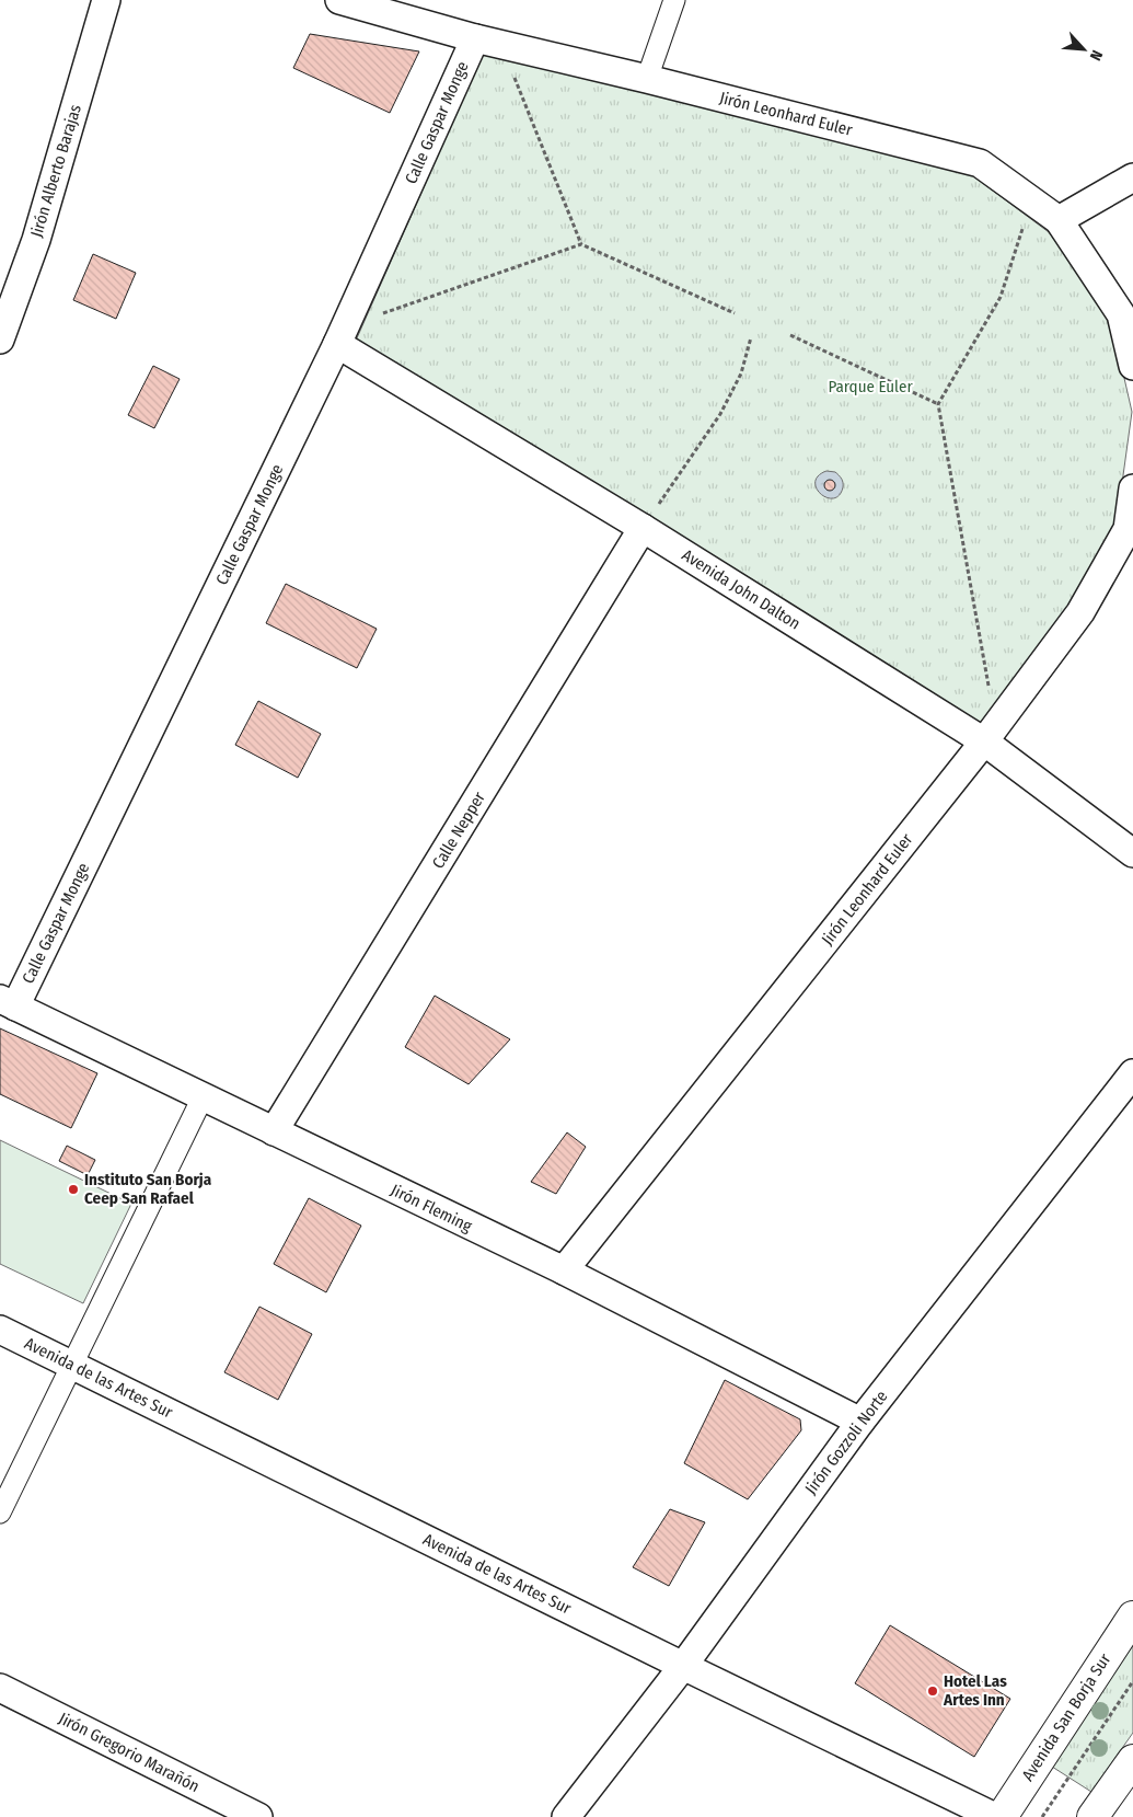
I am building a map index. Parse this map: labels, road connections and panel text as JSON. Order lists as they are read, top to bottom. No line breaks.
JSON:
{"streets":{"main road":["Avenida San Borja Sur"],"street":["Jirón Leonhard Euler","Calle Gaspar Monge","Jirón Alberto Barajas","Avenida John Dalton","Calle Nepper","Jirón Fleming","Avenida de las Artes Sur","Jirón Gozzoli Norte","Jirón Gregorio Marañón"]},"crossings":[["Jirón Leonhard Euler","Calle Gaspar Monge"],["Jirón Leonhard Euler","Avenida John Dalton"],["Jirón Leonhard Euler","Jirón Fleming"],["Calle Gaspar Monge","Avenida John Dalton"],["Calle Gaspar Monge","Jirón Fleming"],["Avenida John Dalton","Calle Nepper"],["Calle Nepper","Jirón Fleming"],["Jirón Fleming","Jirón Gozzoli Norte"],["Avenida de las Artes Sur","Jirón Gozzoli Norte"]],"parks":["Parque Euler"],"places":["Instituto San Borja Ceep San Rafael","Hotel Las Artes Inn"],"north":"bottom right"}
